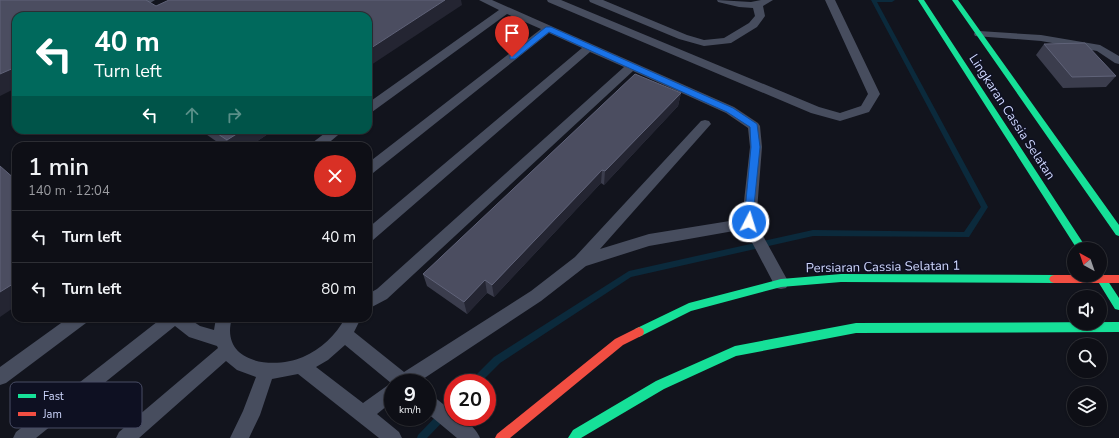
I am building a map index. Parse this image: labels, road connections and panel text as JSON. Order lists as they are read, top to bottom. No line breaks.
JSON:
{"streets":{"street":["Lingkaran Cassia Selatan","Persiaran Cassia Selatan 1"]},"legend":["Fast","Jam"],"north":"top left","page":{"turn":["40 m","Turn left"],"heading":["1 min","140 m · 12:04"],"list":[{"name":"Turn left","value":"40 m"},{"name":"Turn left","value":"80 m"}],"speed":"9 km/h","limit":"20"}}
